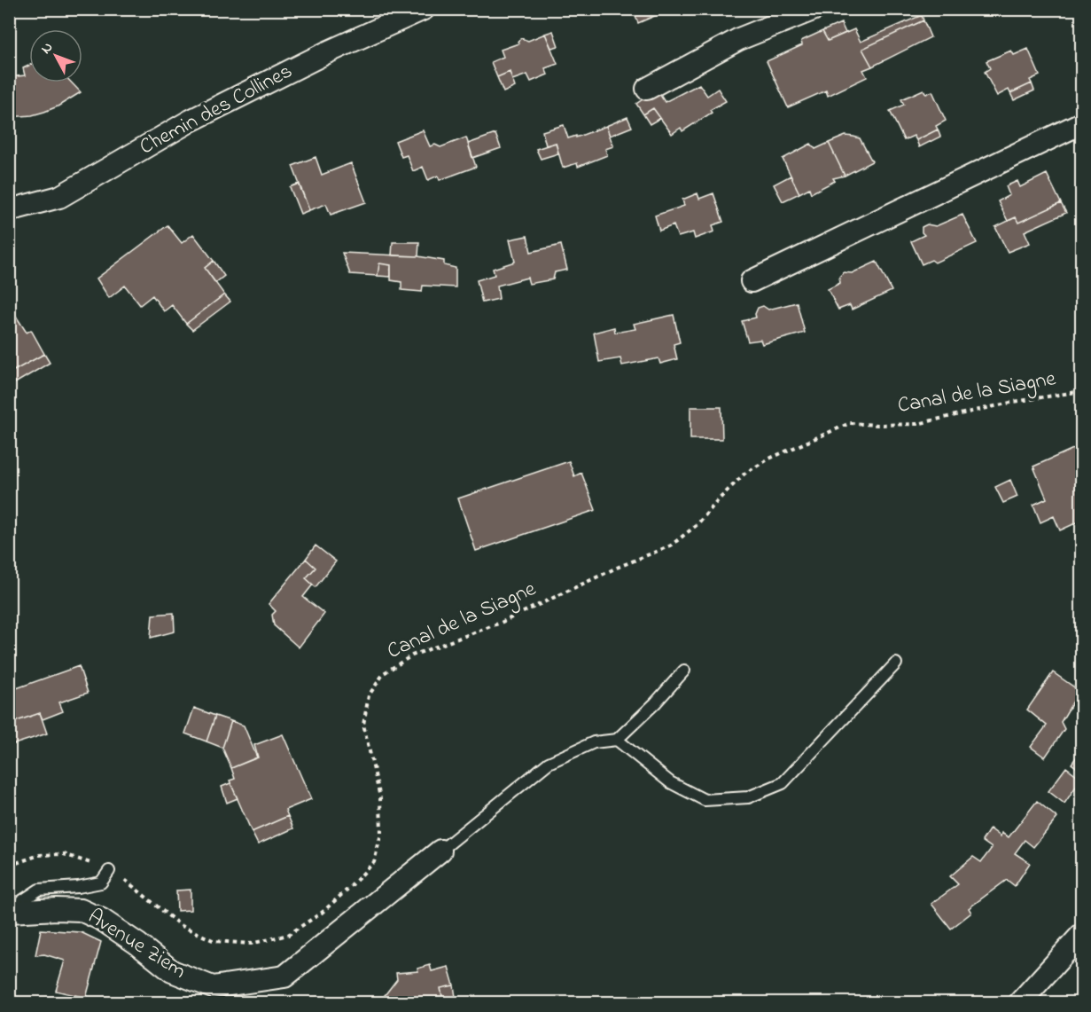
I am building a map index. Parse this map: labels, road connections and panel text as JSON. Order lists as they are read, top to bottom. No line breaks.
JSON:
{"streets":{"street":["Chemin des Collines","Avenue Ziem"],"path":["Canal de la Siagne"]},"north":"top left"}
